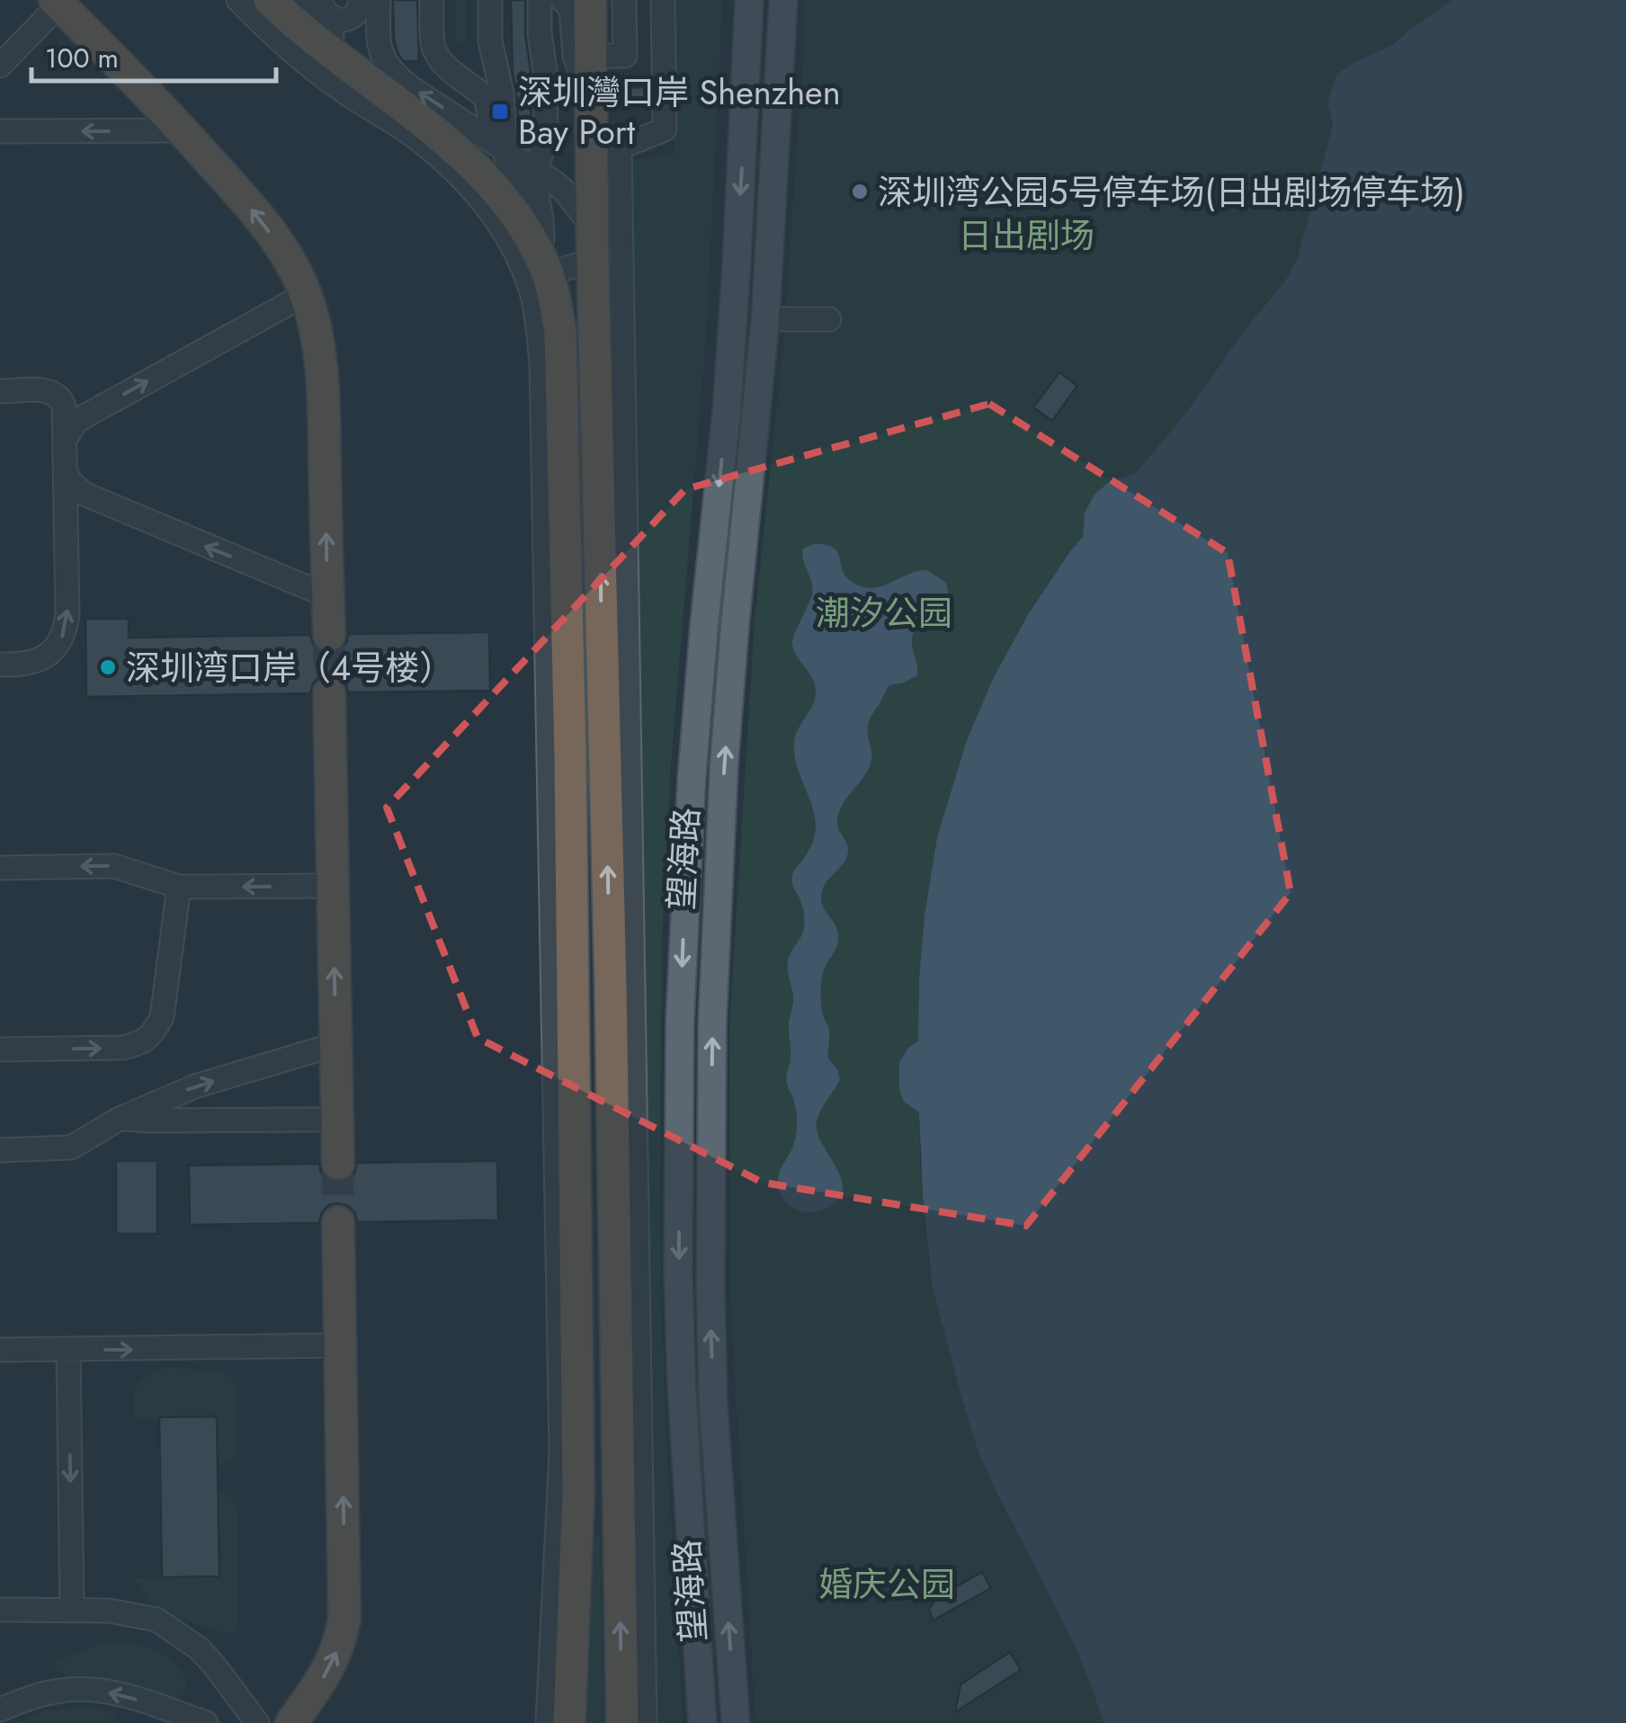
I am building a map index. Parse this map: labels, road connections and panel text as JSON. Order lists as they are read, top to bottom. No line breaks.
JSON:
{"streets":{"main road":["望海路"]},"parks":["日出剧场","潮汐公园","婚庆公园"],"places":{"transit":["深圳灣口岸 Shenzhen Bay Port"],"other":["深圳湾公园5号停车场(日出剧场停车场)","深圳湾口岸（4号楼）"]},"scale_bar":"100 m"}
